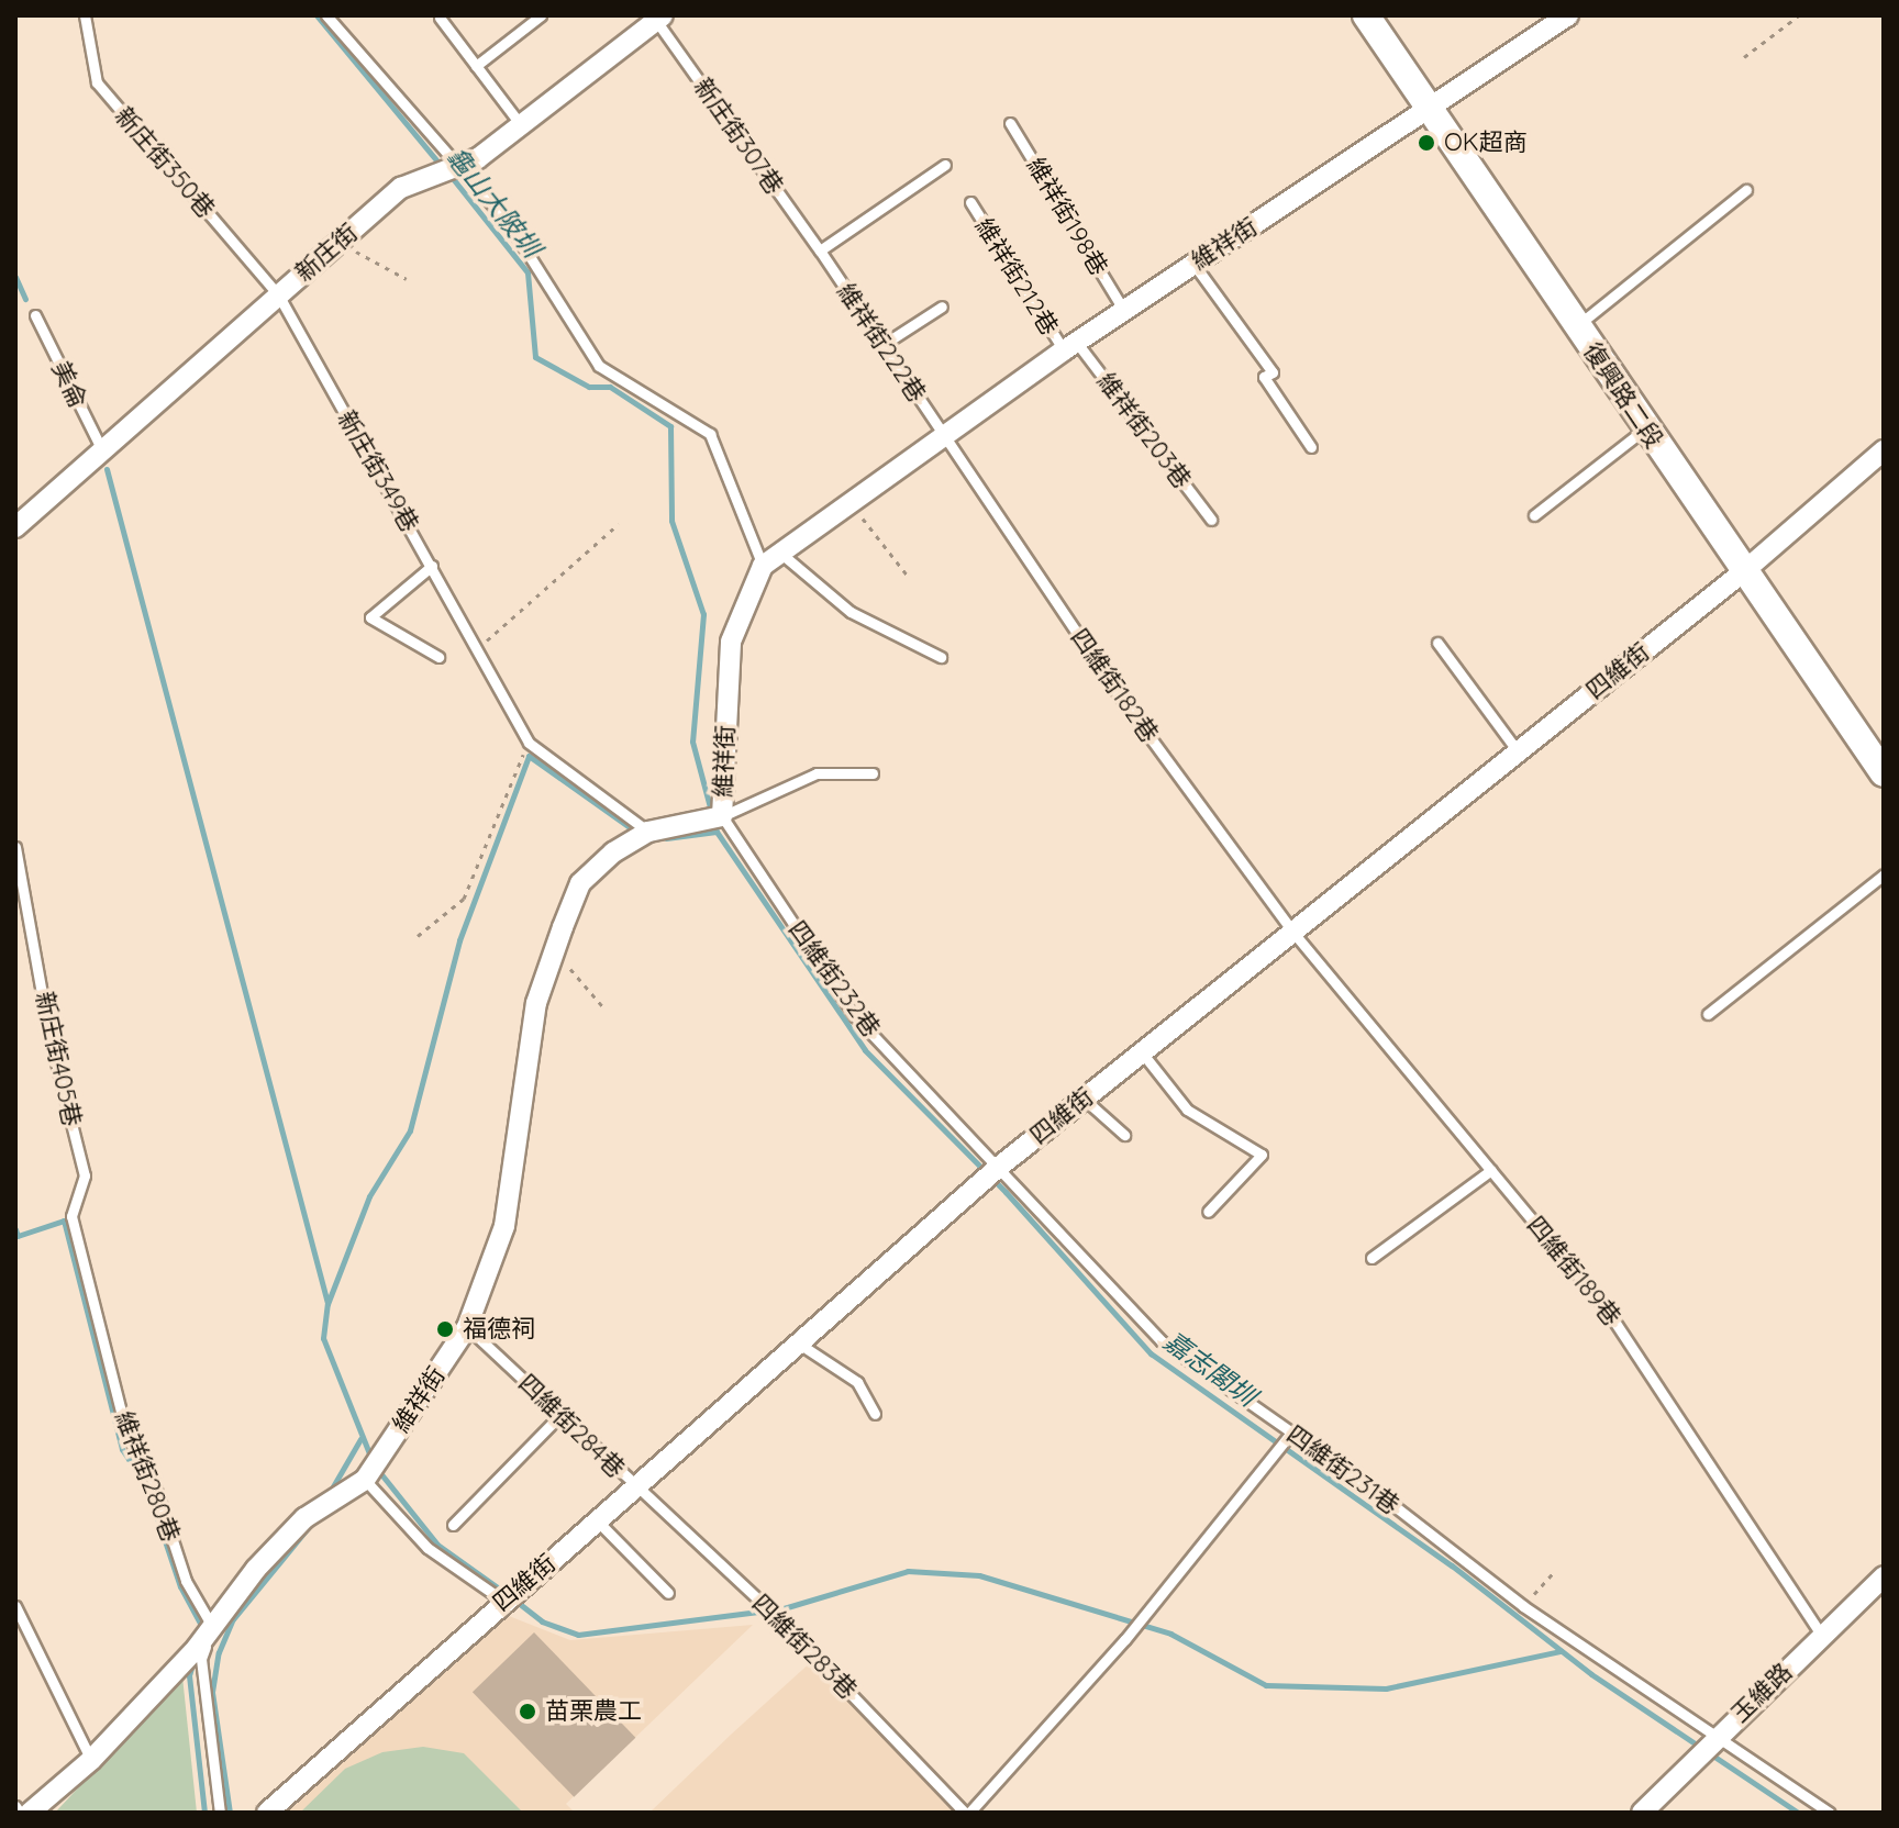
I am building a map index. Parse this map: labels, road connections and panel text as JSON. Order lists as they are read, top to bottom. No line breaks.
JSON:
{"streets":{"street":["維祥街","新庄街","復興路二段","四維街","玉維路"],"lane":["新庄街307巷","新庄街350巷","維祥街198巷","維祥街212巷","維祥街222巷","美侖","維祥街203巷","新庄街349巷","四維街182巷","四維街232巷","新庄街405巷","四維街189巷","四維街284巷","四維街231巷","維祥街280巷","四維街283巷"]},"crossings":[["新庄街307巷","新庄街"],["新庄街307巷","維祥街222巷"],["新庄街350巷","新庄街"],["新庄街350巷","新庄街349巷"],["維祥街198巷","維祥街"],["維祥街","維祥街212巷"],["維祥街","維祥街222巷"],["維祥街","復興路二段"],["維祥街","維祥街203巷"],["維祥街","四維街182巷"],["維祥街","四維街232巷"],["維祥街","四維街284巷"],["維祥街","維祥街280巷"],["新庄街","美侖"],["新庄街","新庄街349巷"],["維祥街212巷","維祥街203巷"],["維祥街222巷","四維街182巷"],["復興路二段","四維街"],["四維街","四維街182巷"],["四維街","四維街232巷"],["四維街","四維街189巷"],["四維街","四維街284巷"],["四維街","四維街231巷"],["四維街","四維街283巷"],["四維街182巷","四維街189巷"],["四維街232巷","四維街231巷"],["新庄街405巷","維祥街280巷"],["四維街189巷","玉維路"],["四維街284巷","四維街283巷"],["四維街231巷","玉維路"]],"water":["龜山大陂圳","嘉志閣圳"],"places":["OK超商","福德祠","苗栗農工"]}
